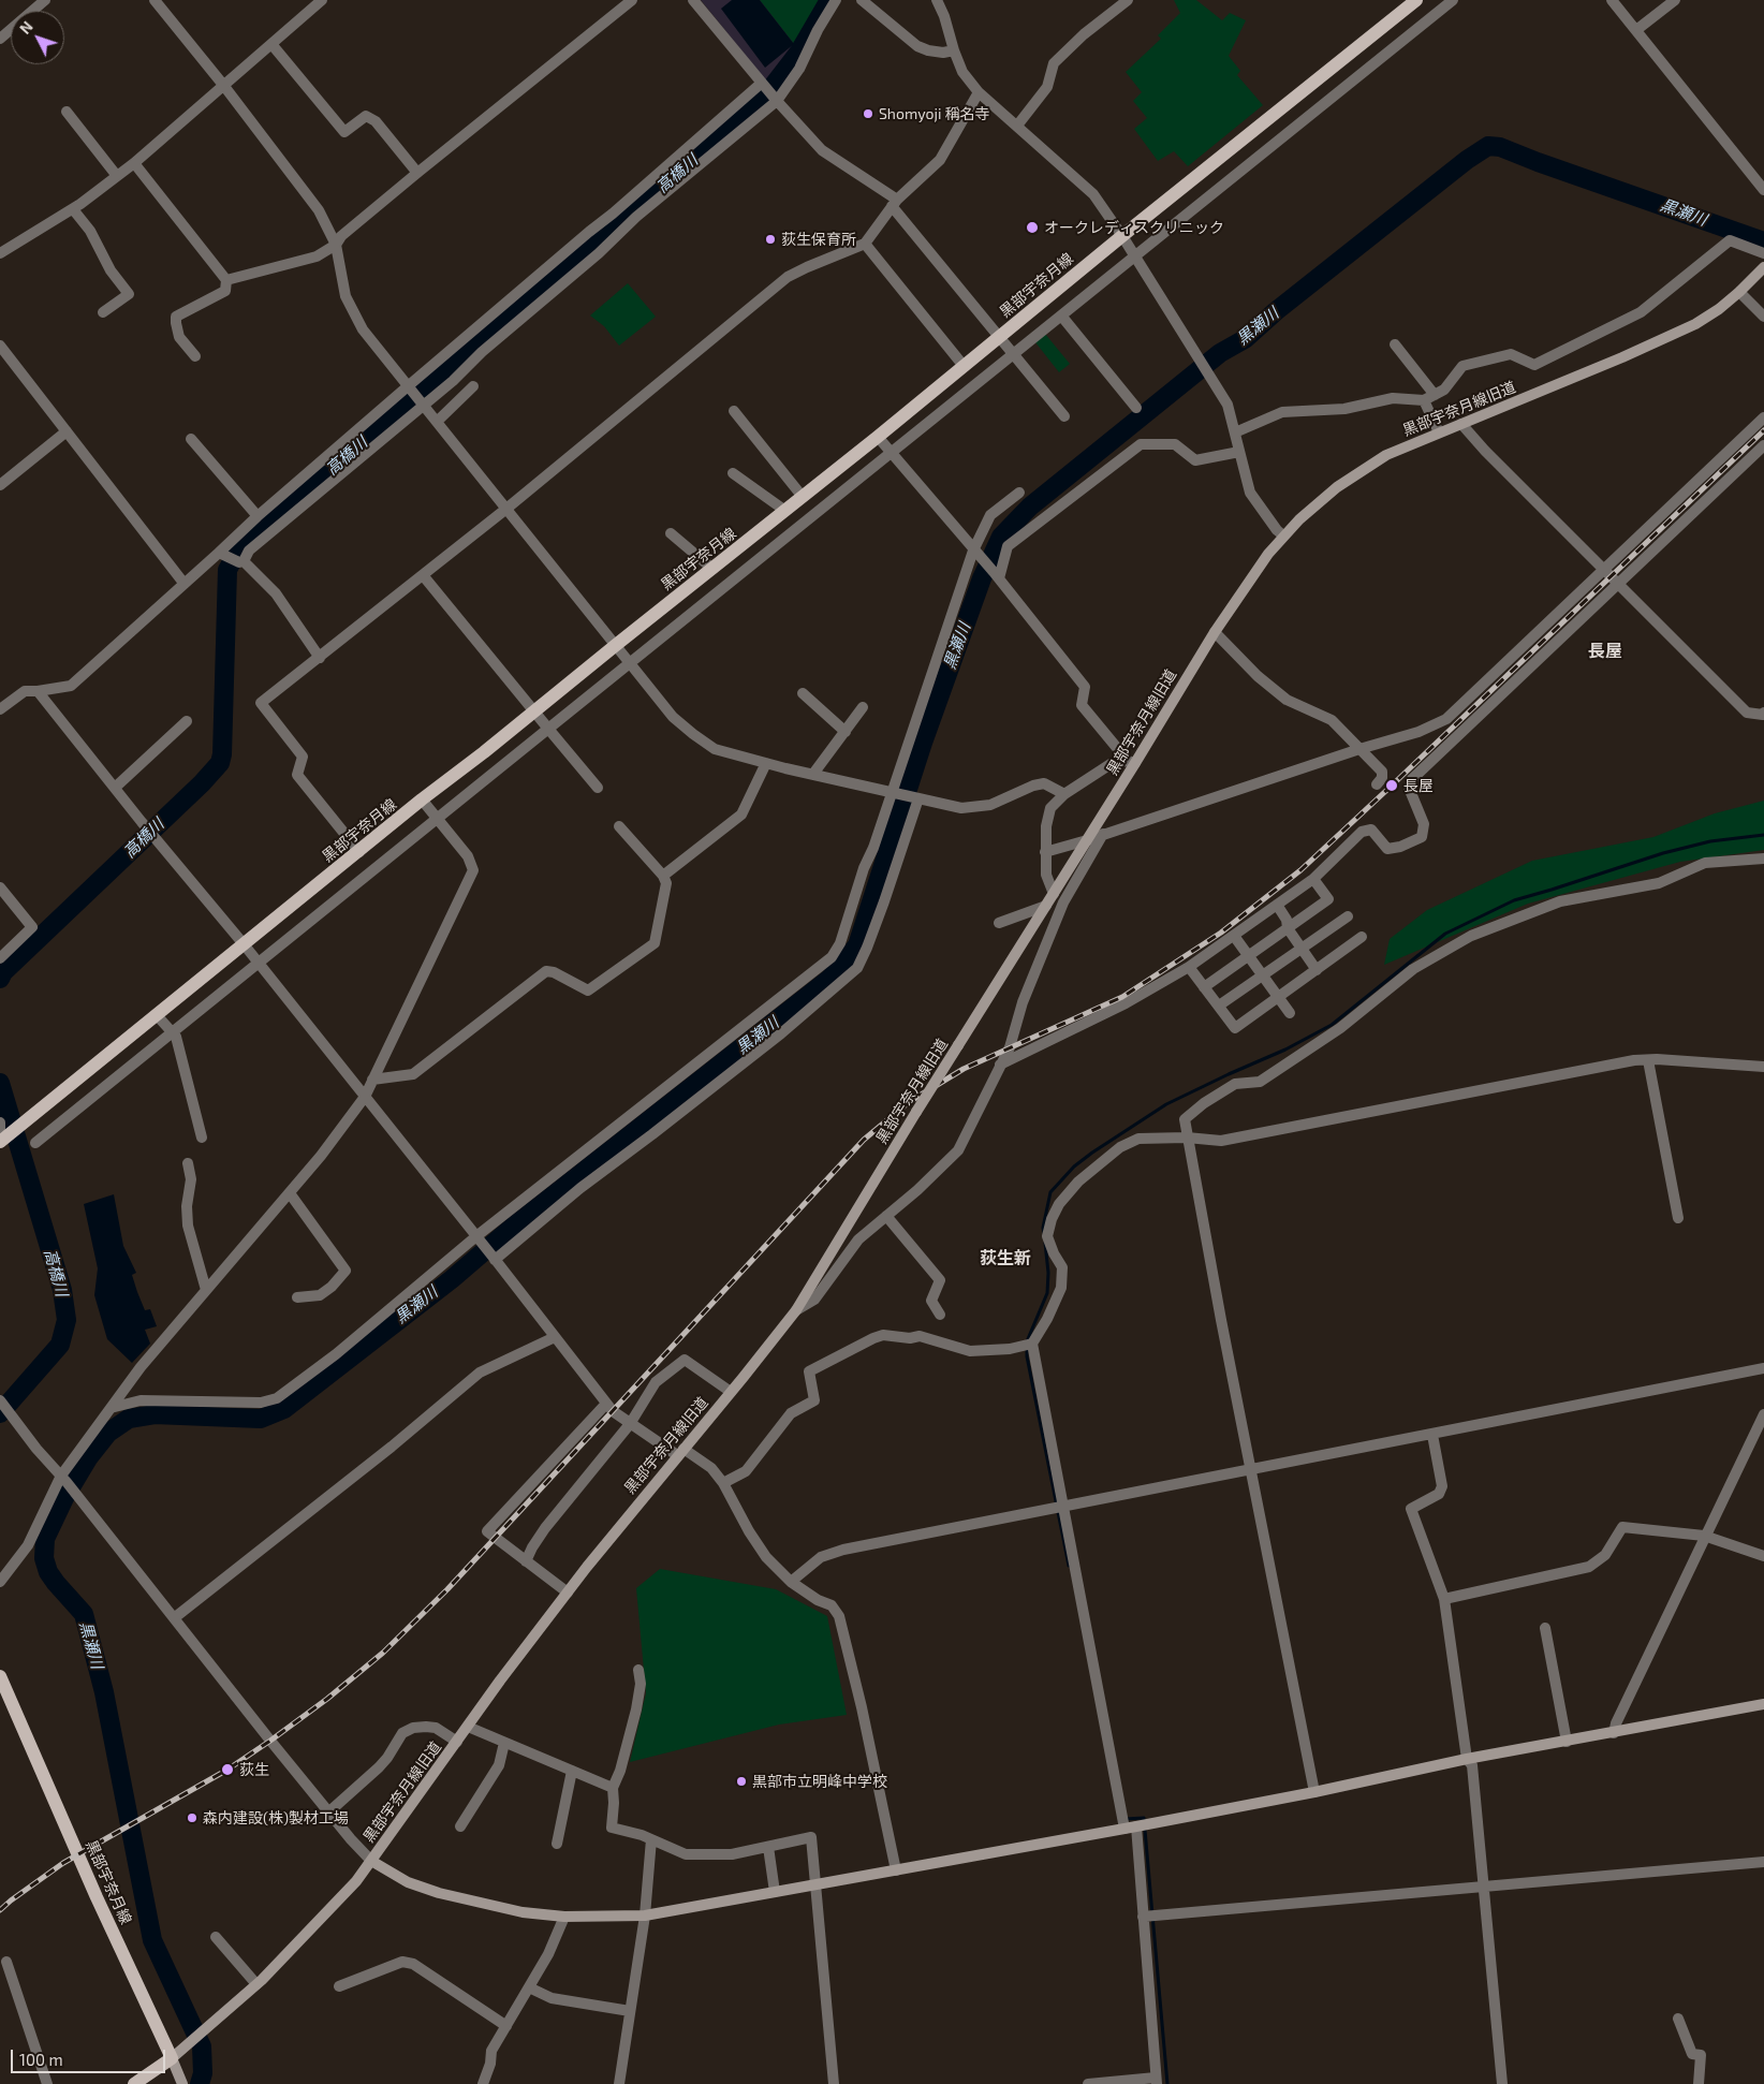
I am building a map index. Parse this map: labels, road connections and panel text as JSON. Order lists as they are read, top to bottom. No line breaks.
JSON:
{"streets":{"main road":["黒部宇奈月線"],"street":["黒部宇奈月線旧道"]},"crossings":[["黒部宇奈月線","黒部宇奈月線旧道"]],"districts":["長屋","荻生新"],"water":["高橋川","黒瀬川"],"places":["Shomyoji 稱名寺","オークレディスクリニック","荻生保育所","長屋","荻生","黒部市立明峰中学校","森内建設(株)製材工場"],"scale_bar":"100 m","north":"top left"}
